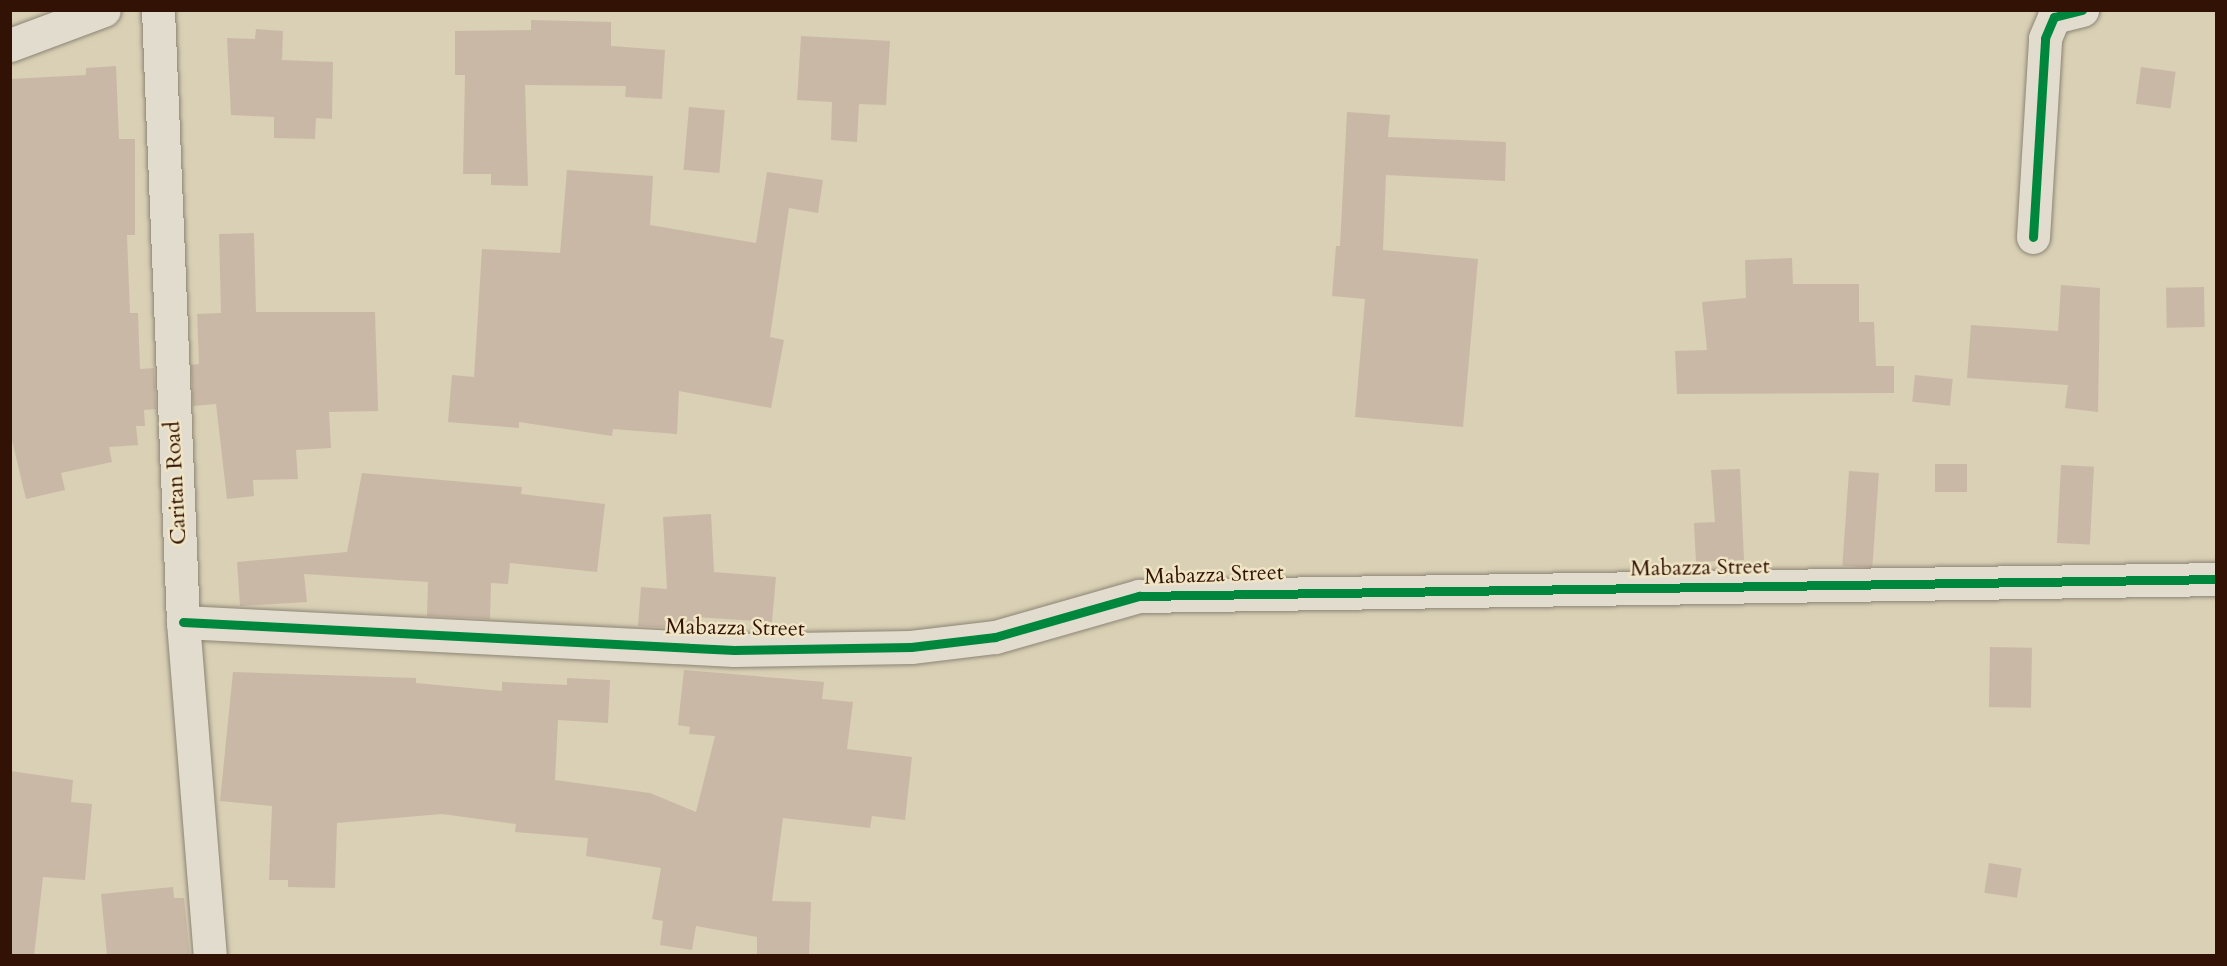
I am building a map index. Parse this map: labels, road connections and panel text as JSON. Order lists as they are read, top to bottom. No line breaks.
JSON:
{"streets":{"street":["Caritan Road","Mabazza Street"]},"crossings":[["Caritan Road","Mabazza Street"]]}
